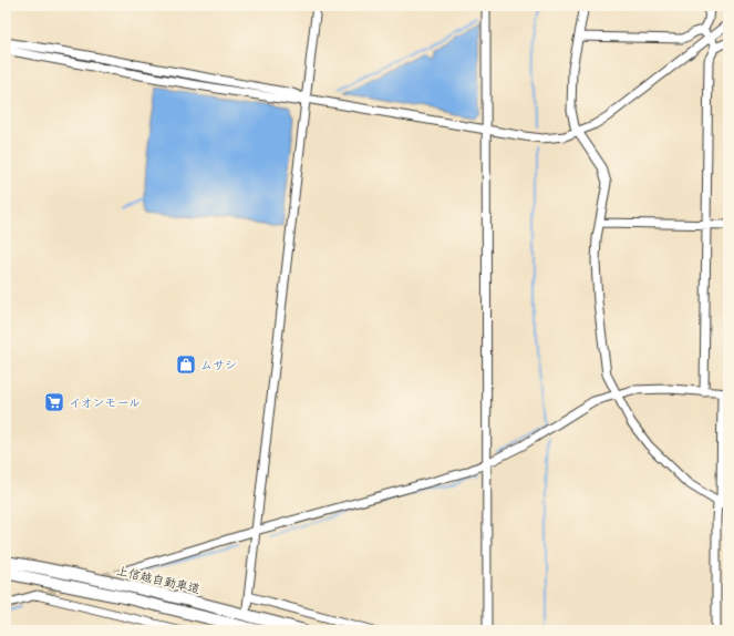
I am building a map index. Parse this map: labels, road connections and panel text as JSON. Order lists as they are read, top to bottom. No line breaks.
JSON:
{"streets":{"highway":["上信越自動車道"]},"places":{"shop":["ムサシ"],"supermarket":["イオンモール"]}}
